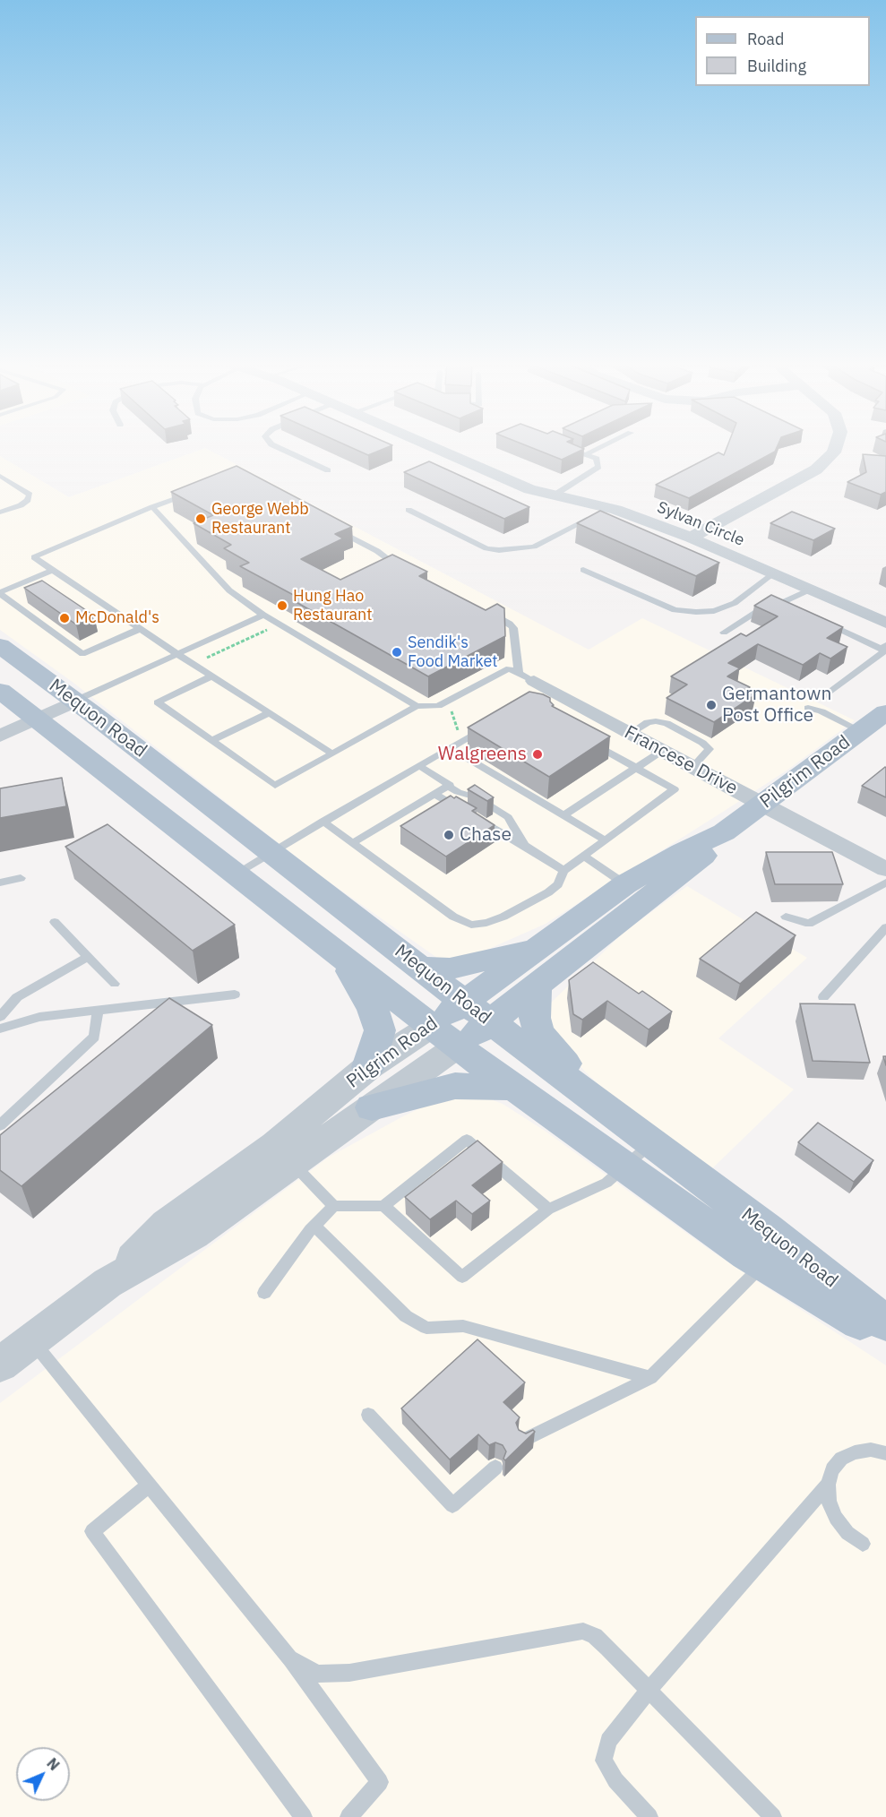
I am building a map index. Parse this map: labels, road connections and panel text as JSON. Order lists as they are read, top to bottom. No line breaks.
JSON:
{"streets":{"main road":["Mequon Road","Pilgrim Road"],"street":["Sylvan Circle","Francese Drive"]},"crossings":[["Mequon Road","Pilgrim Road"],["Francese Drive","Pilgrim Road"]],"places":["George Webb Restaurant","Hung Hao Restaurant","McDonald's","Sendik's Food Market","Germantown Post Office","Walgreens","Chase"],"legend":["Road","Building"],"north":"top right"}
